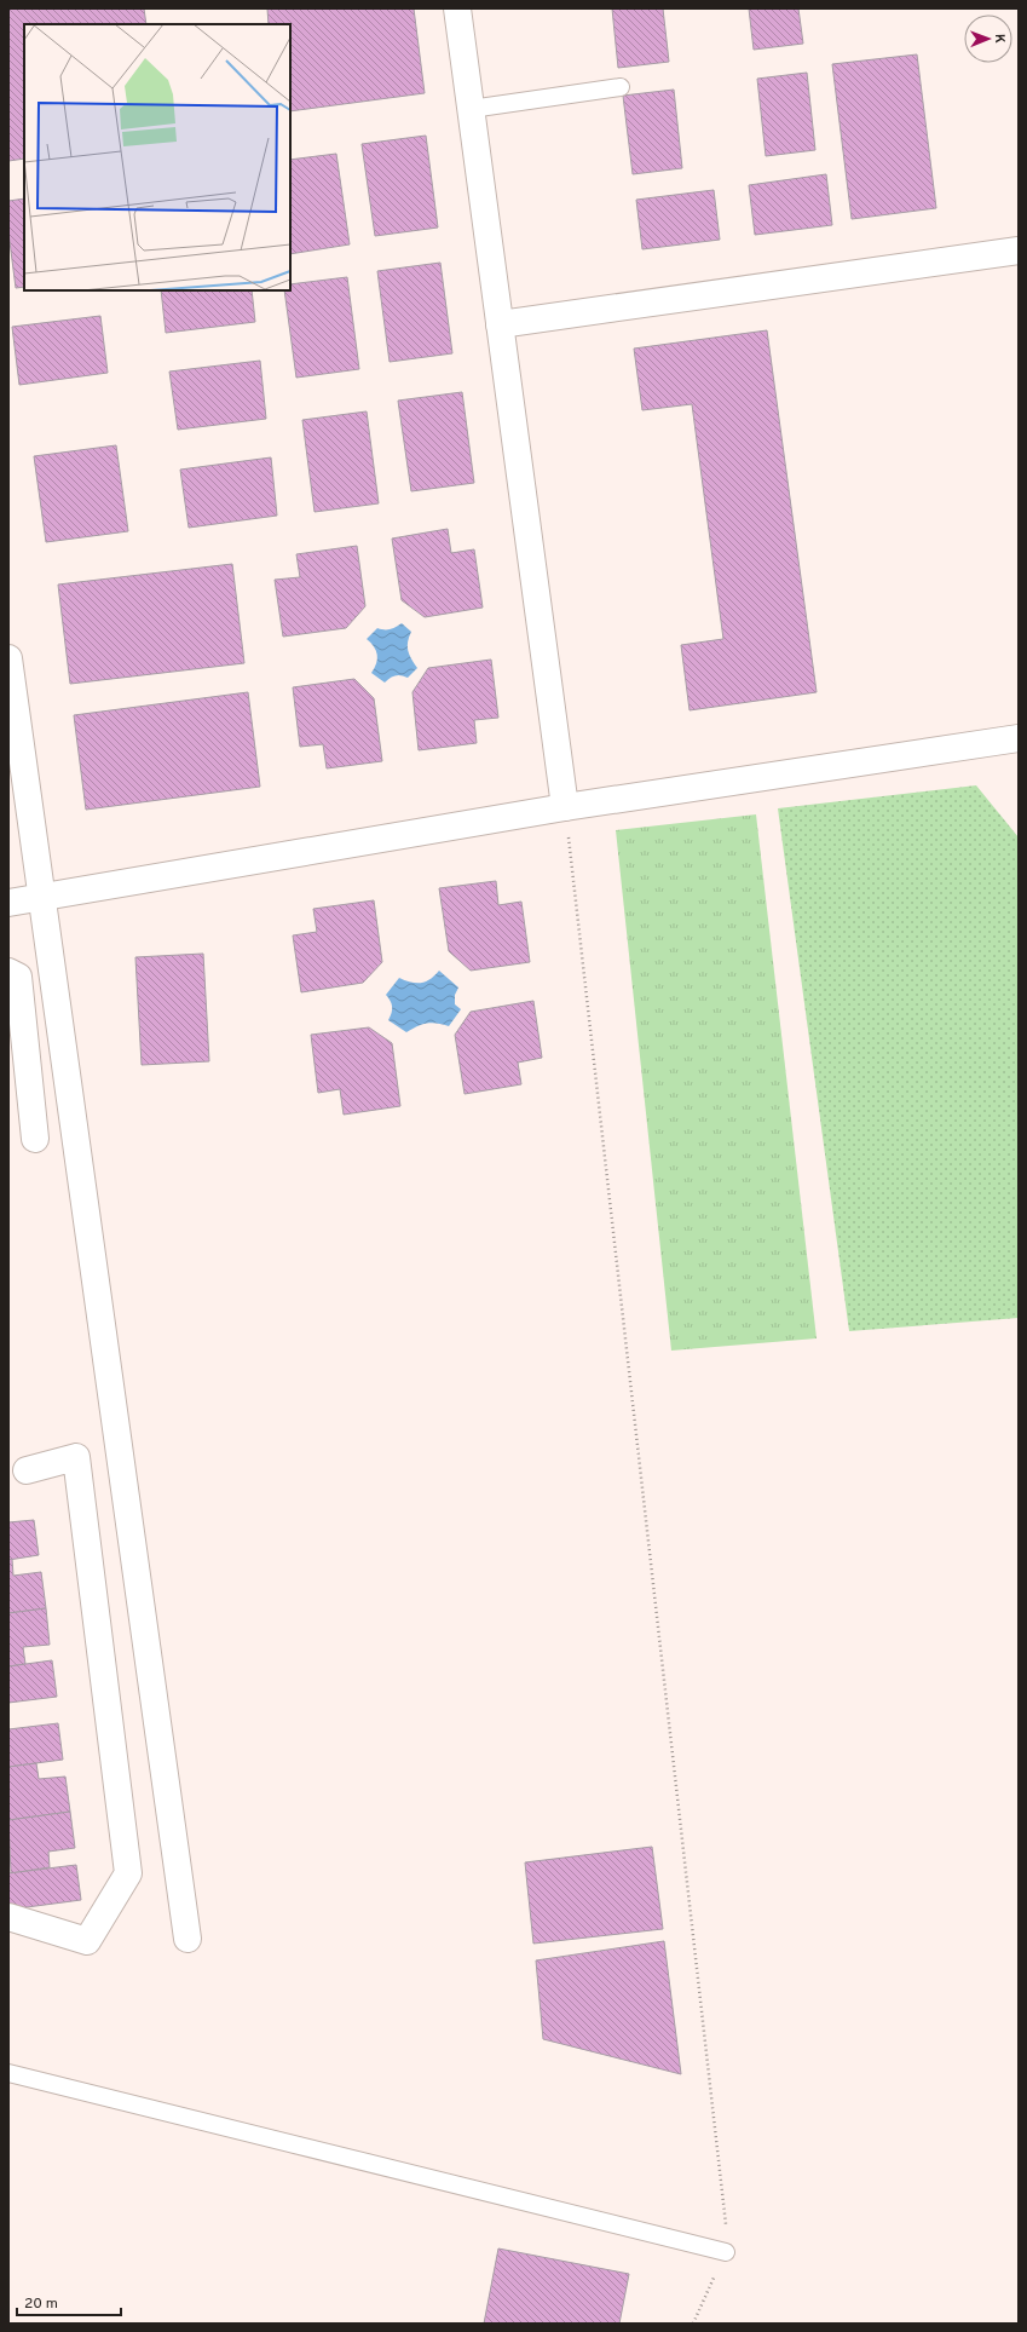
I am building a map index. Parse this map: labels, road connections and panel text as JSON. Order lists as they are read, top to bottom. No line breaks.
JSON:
{"scale_bar":"20 m","north":"right"}
